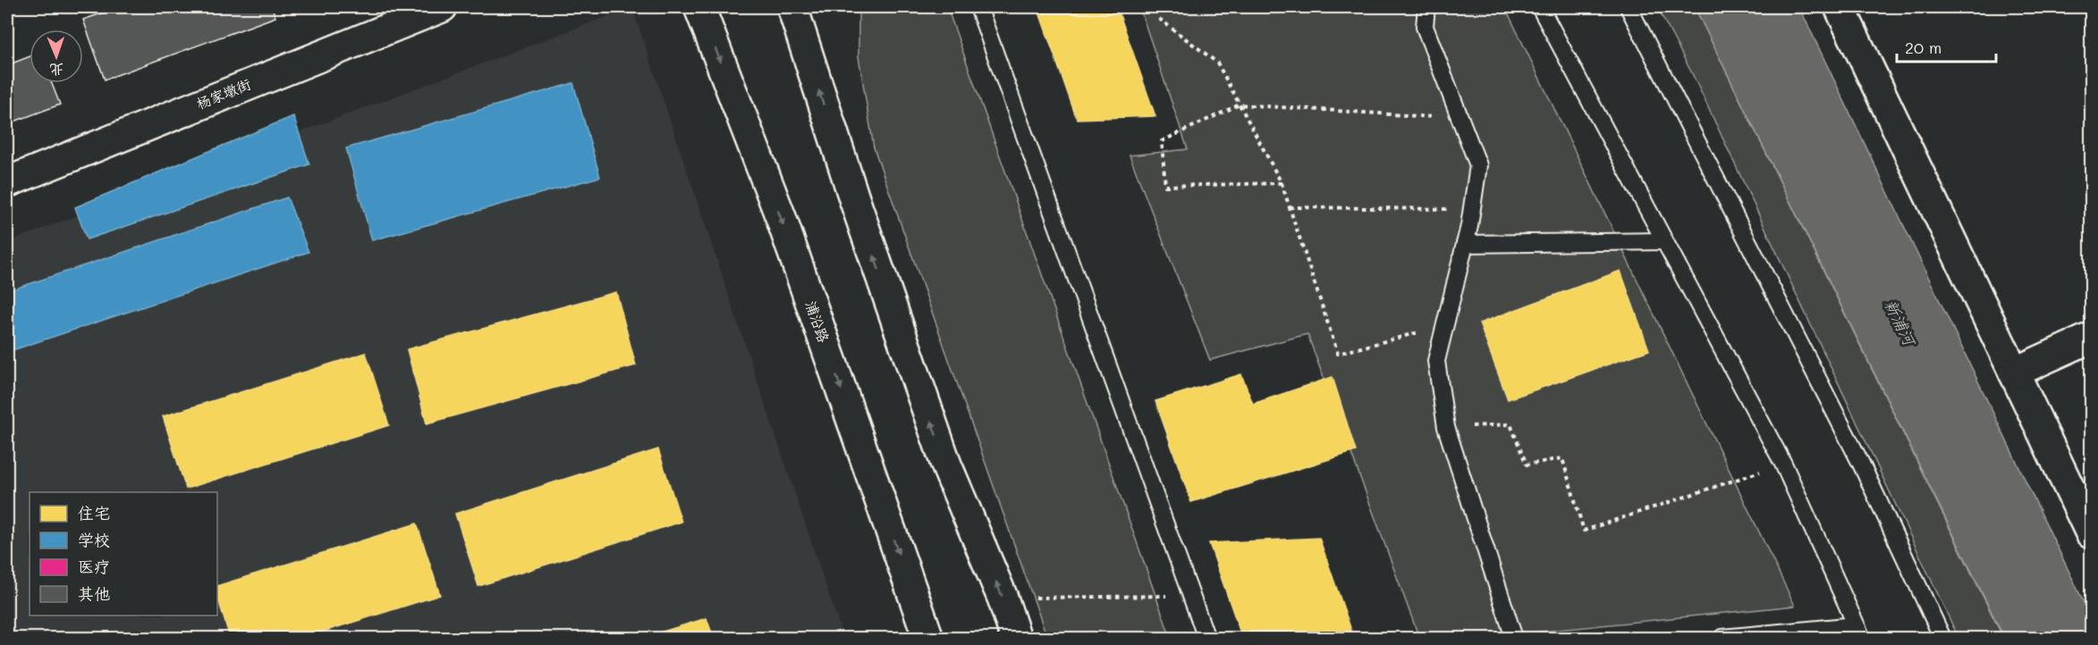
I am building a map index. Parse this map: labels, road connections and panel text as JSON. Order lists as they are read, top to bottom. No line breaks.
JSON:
{"streets":{"main road":["杨家墩街","浦沿路"]},"water":["新浦河"],"legend":["住宅","学校","医疗","其他"],"scale_bar":"20 m","north":"bottom"}
